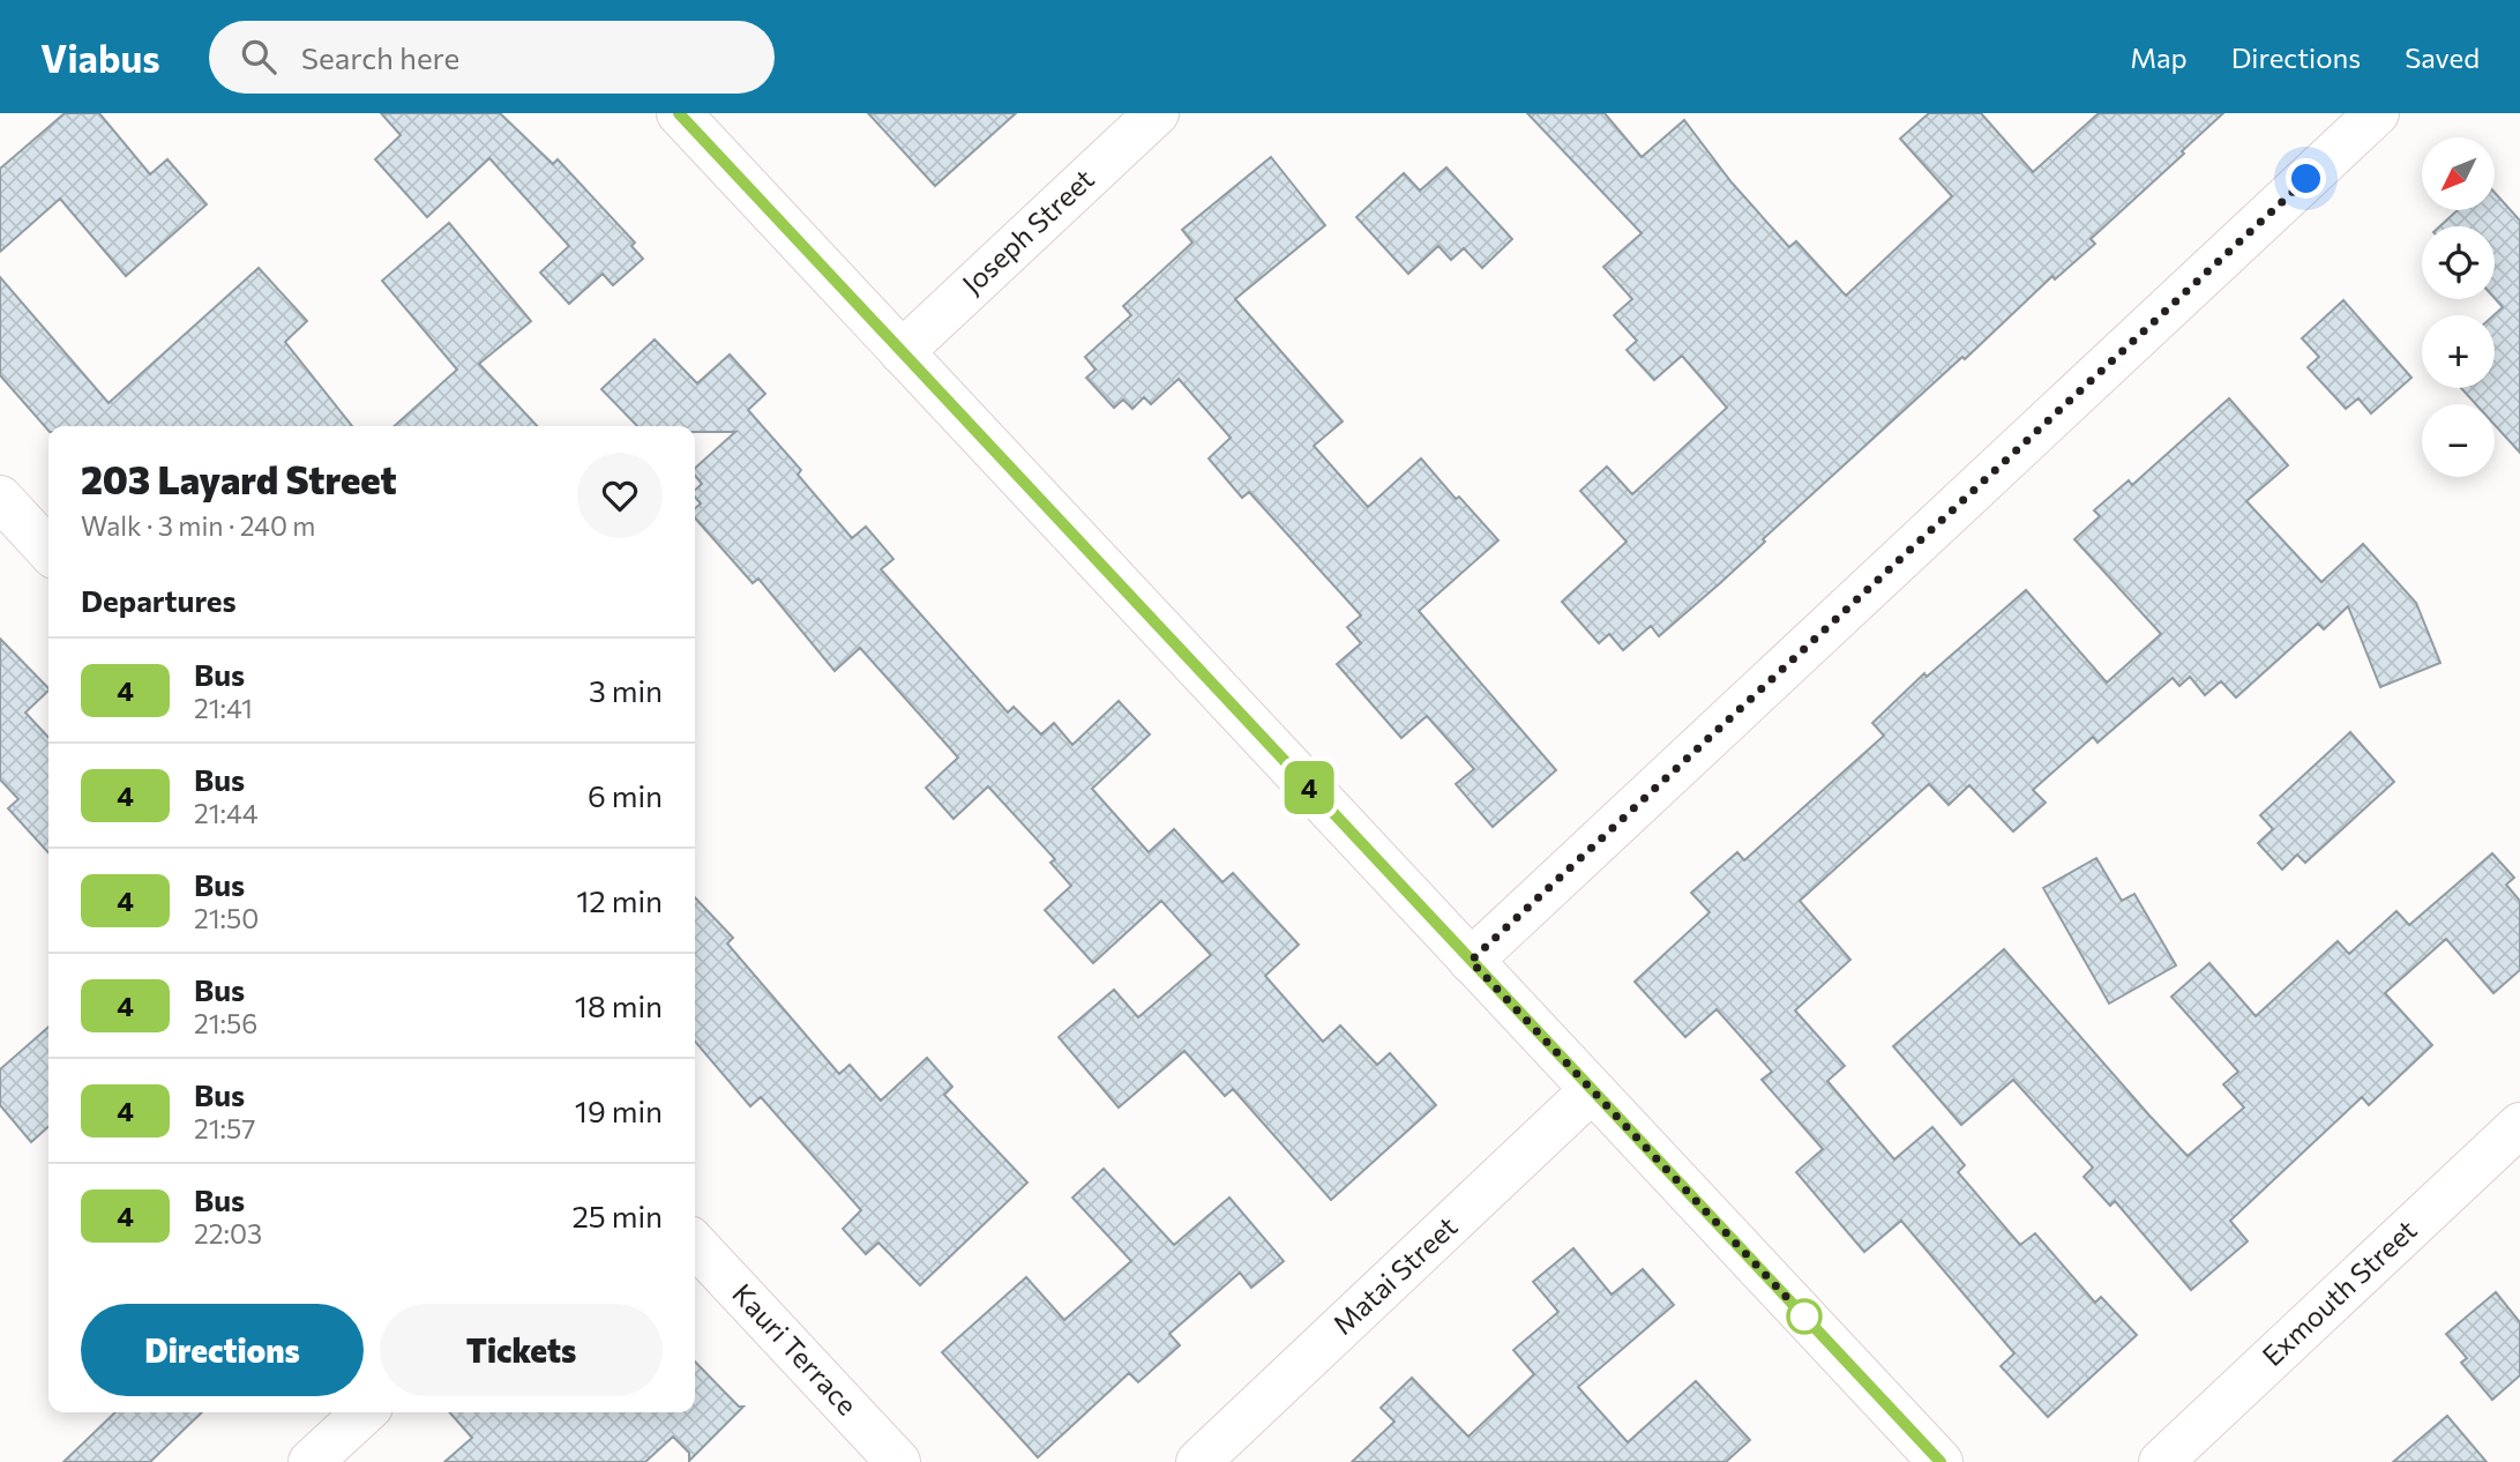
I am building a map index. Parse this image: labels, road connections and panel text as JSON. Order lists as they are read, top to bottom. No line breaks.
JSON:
{"streets":{"street":["Joseph Street","Matai Street","Exmouth Street","Kauri Terrace"]},"lines":["bus line 4"],"north":"bottom left","page":{"header":"Viabus","search":"Search here","nav":["Map","Directions","Saved"],"on_map":"4","map_buttons":["+","−"],"heading":[["203 Layard Street","Walk · 3 min · 240 m"],"Departures"],"list":[{"mark":"4","name":"Bus","note":"21:41","value":"3 min"},{"mark":"4","name":"Bus","note":"21:44","value":"6 min"},{"mark":"4","name":"Bus","note":"21:50","value":"12 min"},{"mark":"4","name":"Bus","note":"21:56","value":"18 min"},{"mark":"4","name":"Bus","note":"21:57","value":"19 min"},{"mark":"4","name":"Bus","note":"22:03","value":"25 min"}],"buttons":["Directions","Tickets"]}}
